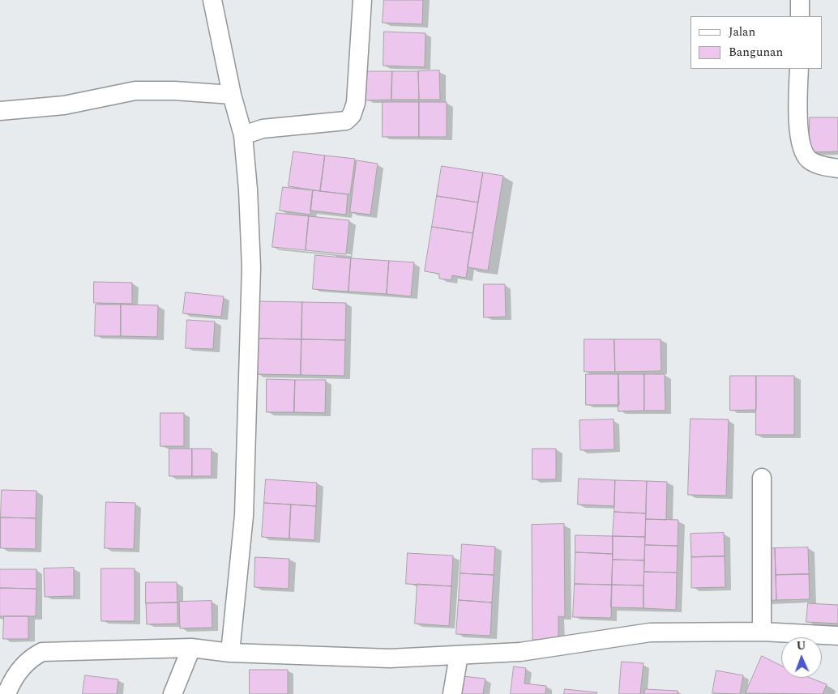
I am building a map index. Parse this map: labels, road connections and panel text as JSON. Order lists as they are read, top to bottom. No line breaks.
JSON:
{"legend":["Jalan","Bangunan"],"north":"top"}
